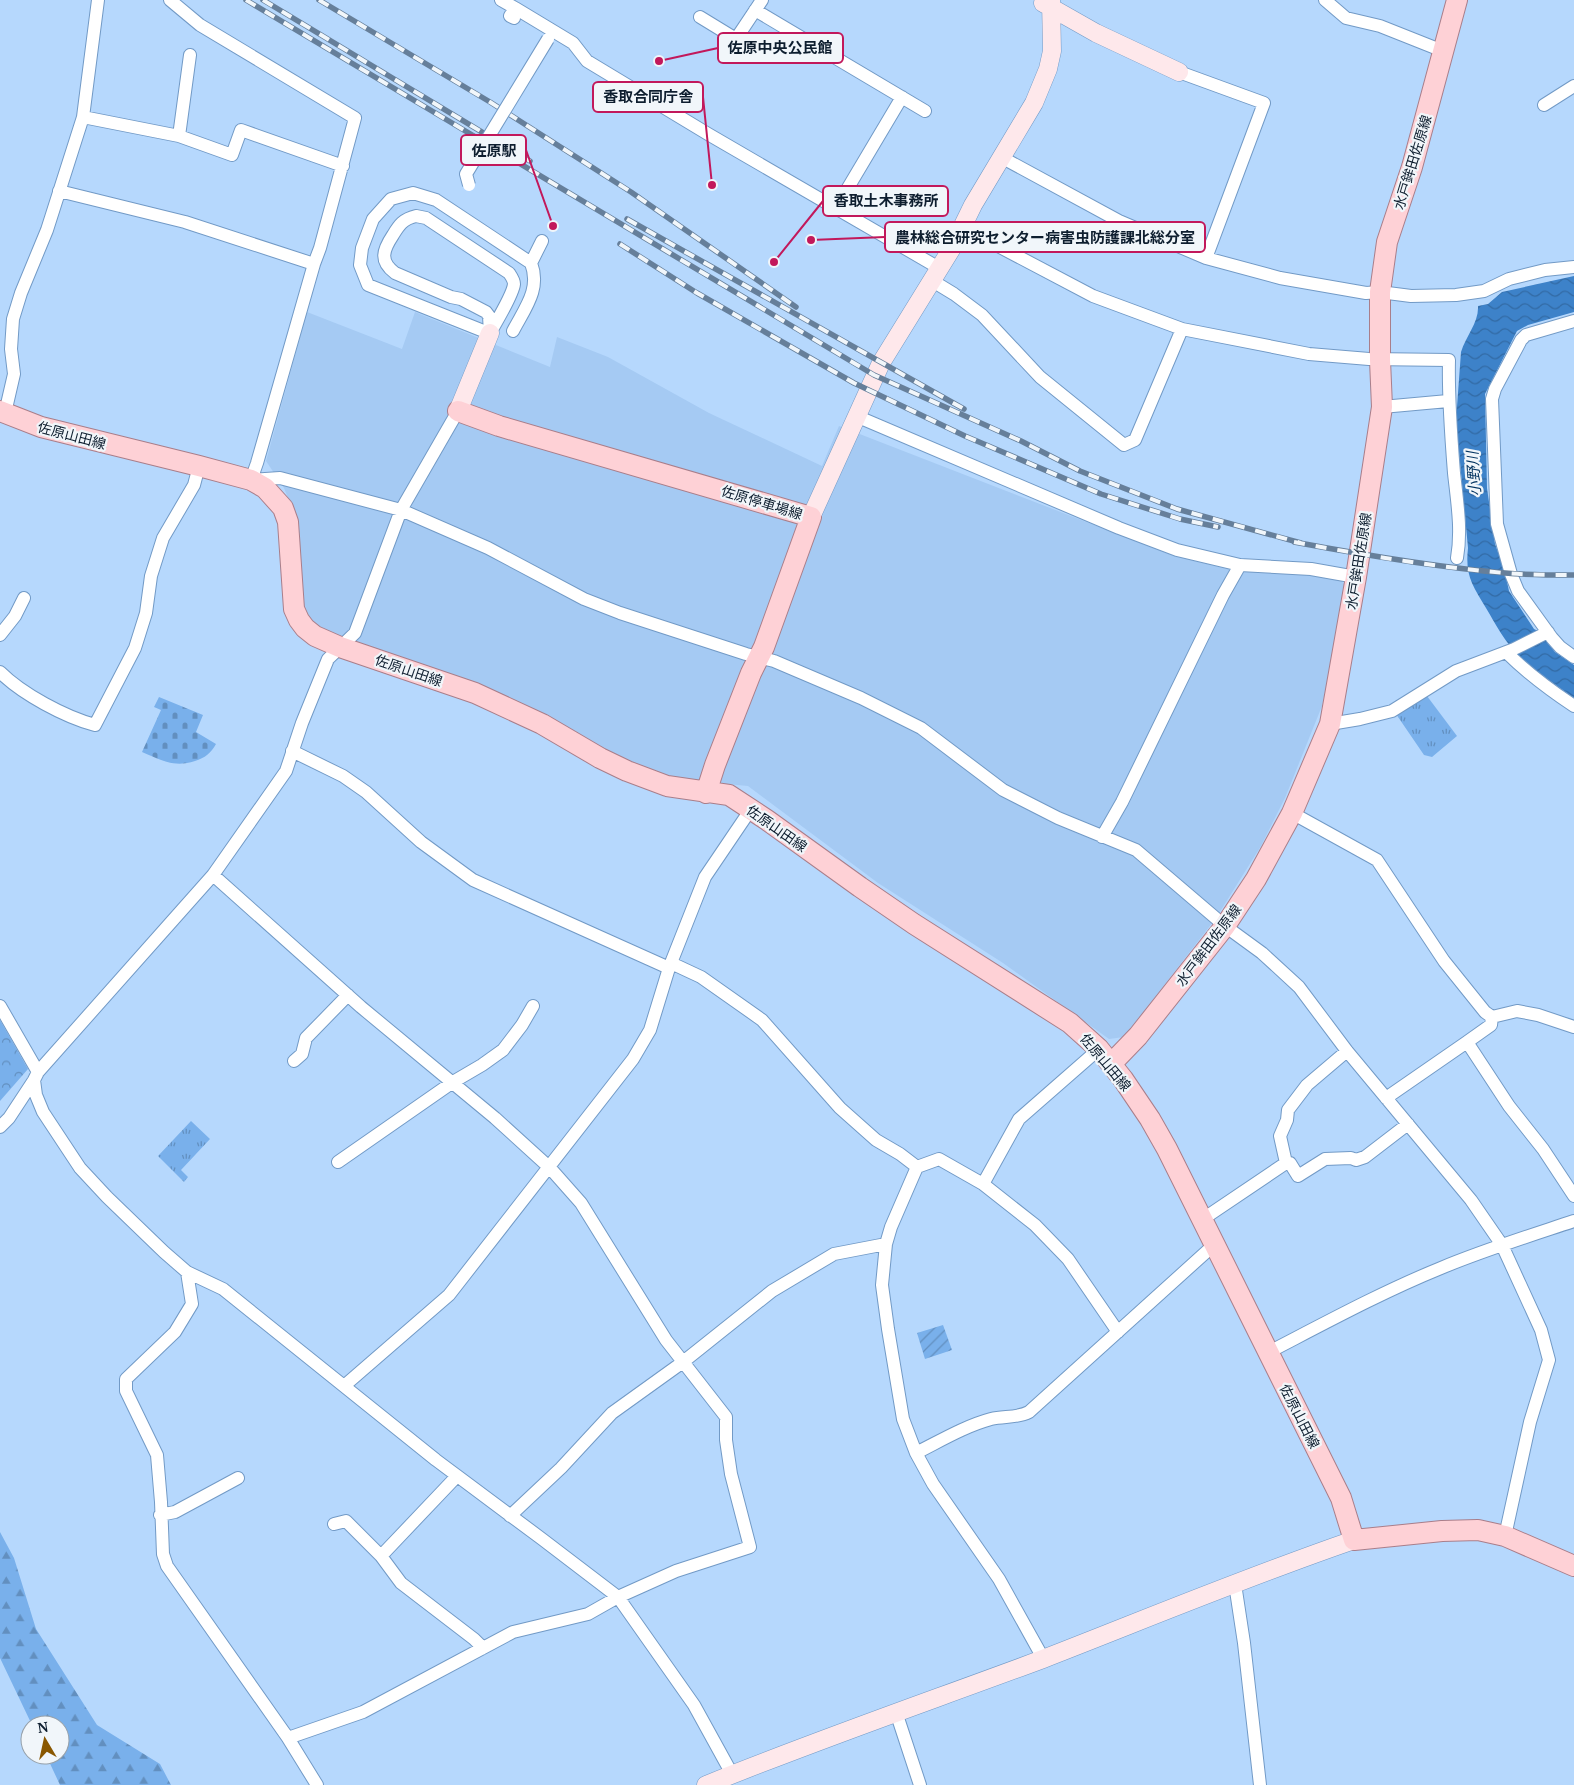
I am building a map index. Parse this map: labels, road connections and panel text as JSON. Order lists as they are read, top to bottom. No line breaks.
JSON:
{"streets":{"main road":["水戸鉾田佐原線","佐原山田線","佐原停車場線"]},"crossings":[["水戸鉾田佐原線","佐原山田線"],["佐原山田線","佐原停車場線"]],"water":["小野川"],"places":["佐原中央公民館","香取合同庁舎","佐原駅","農林総合研究センター病害虫防護課北総分室","香取土木事務所"],"north":"top"}
